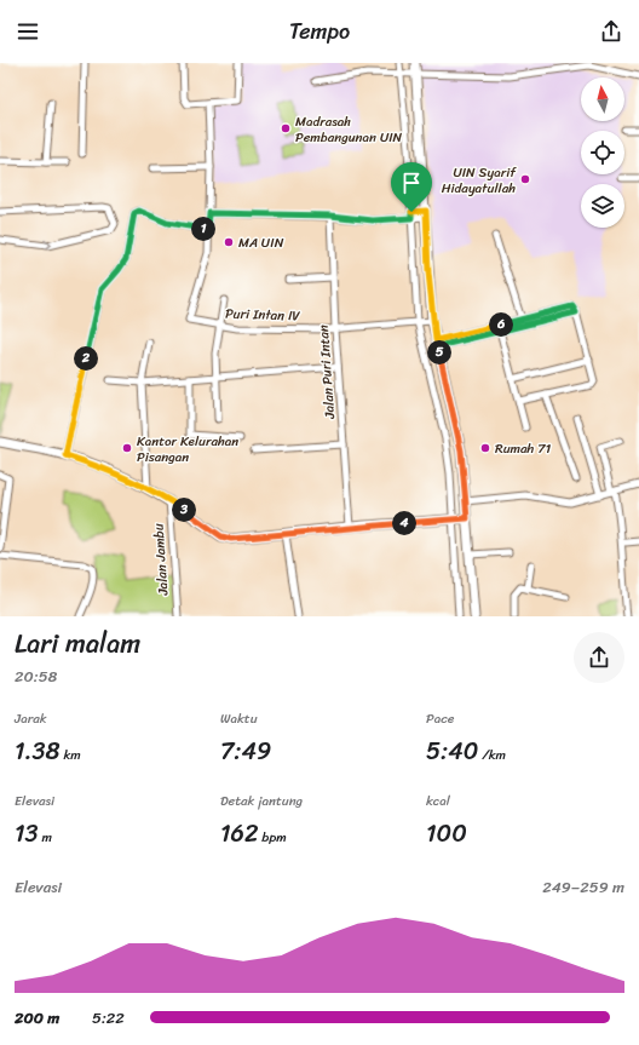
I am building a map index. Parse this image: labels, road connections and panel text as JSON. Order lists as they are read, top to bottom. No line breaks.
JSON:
{"streets":{"street":["Puri Intan IV","Jalan Puri Intan","Jalan Jambu"]},"crossings":[["Puri Intan IV","Jalan Puri Intan"]],"places":["Madrasah Pembangunan UIN","UIN Syarif Hidayatullah","MA UIN","Kantor Kelurahan Pisangan","Rumah 71"],"north":"top","page":{"header":"Tempo","pins":["1","6","5","2","3","4"],"heading":["Lari malam","20:58"],"stats":[["Jarak","1.38 km"],["Waktu","7:49"],["Pace","5:40 /km"],["Elevasi","13 m"],["Detak jantung","162 bpm"],["kcal","100"]],"chart":["Elevasi","249–259 m"],"list":[{"name":"200 m","note":"5:22"}]}}
